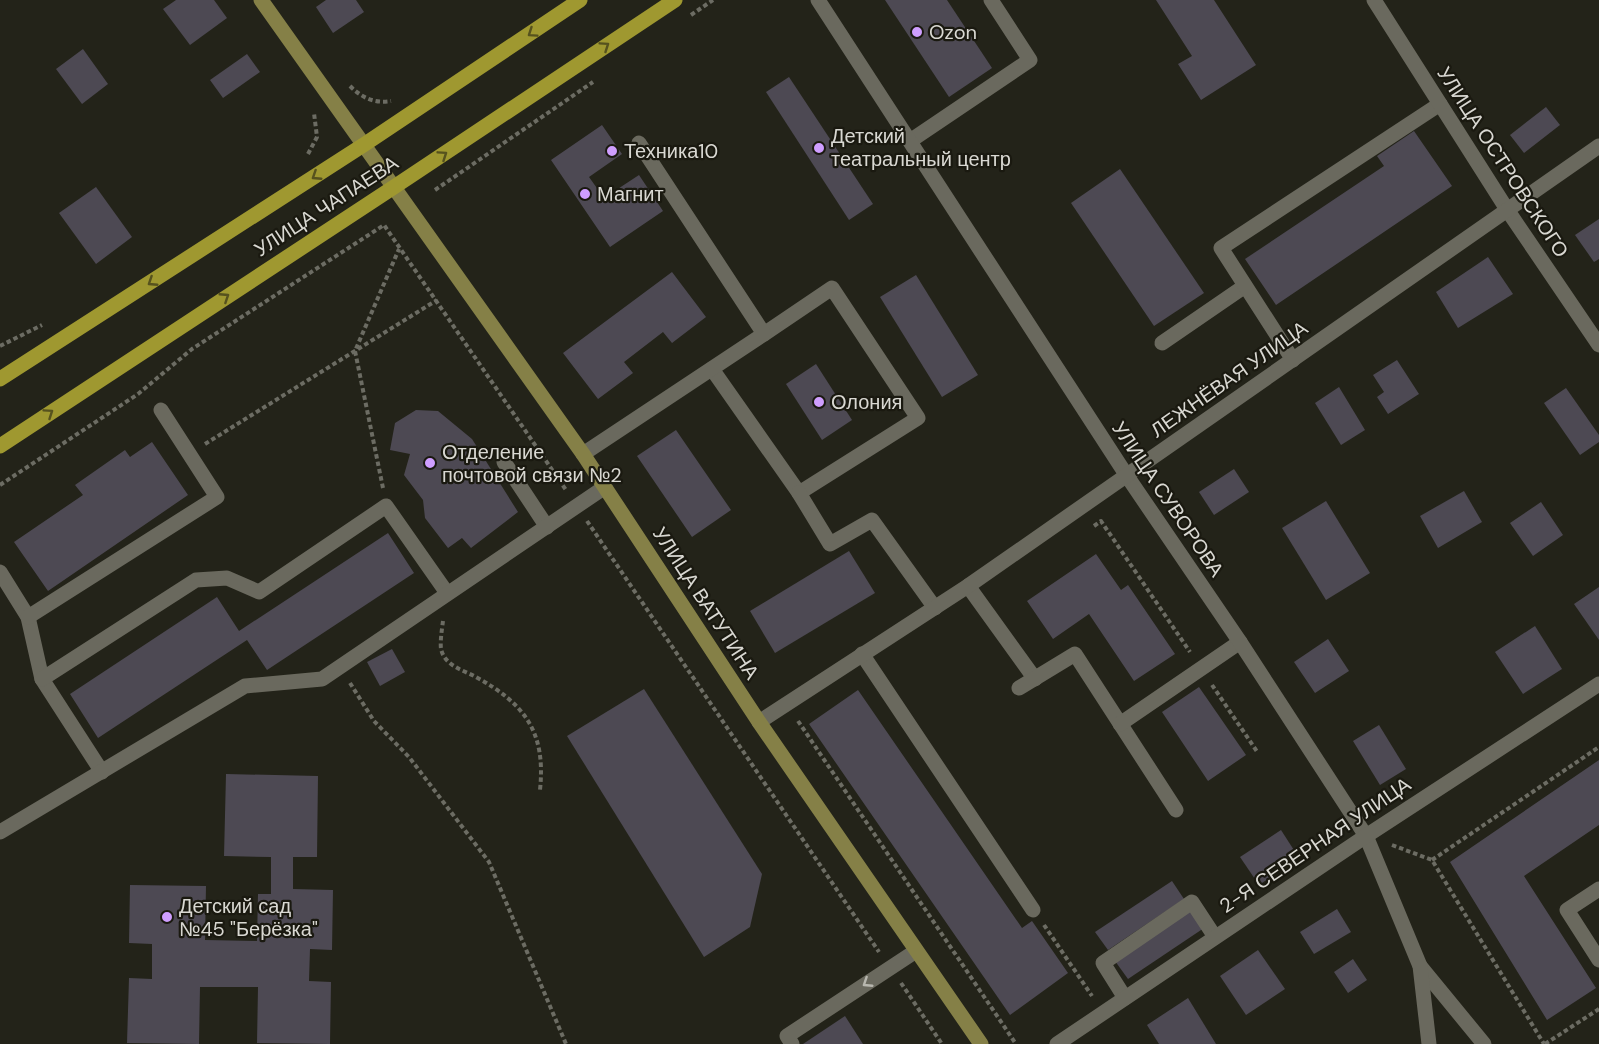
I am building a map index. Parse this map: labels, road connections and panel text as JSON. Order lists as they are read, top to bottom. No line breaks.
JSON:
{"streets":{"main road":["УЛИЦА ЧАПАЕВА","УЛИЦА ВАТУТИНА"],"street":["УЛИЦА ОСТРОВСКОГО","ЛЕЖНЁВАЯ УЛИЦА","УЛИЦА СУВОРОВА","2-Я СЕВЕРНАЯ УЛИЦА"]},"crossings":[["УЛИЦА ОСТРОВСКОГО","ЛЕЖНЁВАЯ УЛИЦА"],["УЛИЦА ЧАПАЕВА","УЛИЦА ВАТУТИНА"],["ЛЕЖНЁВАЯ УЛИЦА","УЛИЦА СУВОРОВА"],["ЛЕЖНЁВАЯ УЛИЦА","УЛИЦА ВАТУТИНА"],["УЛИЦА СУВОРОВА","2-Я СЕВЕРНАЯ УЛИЦА"]],"places":["Ozon","Детский театральный центр","Техника10","Магнит","Олония","Отделение почтовой связи №2","Детский сад №45 \"Берёзка\""]}
